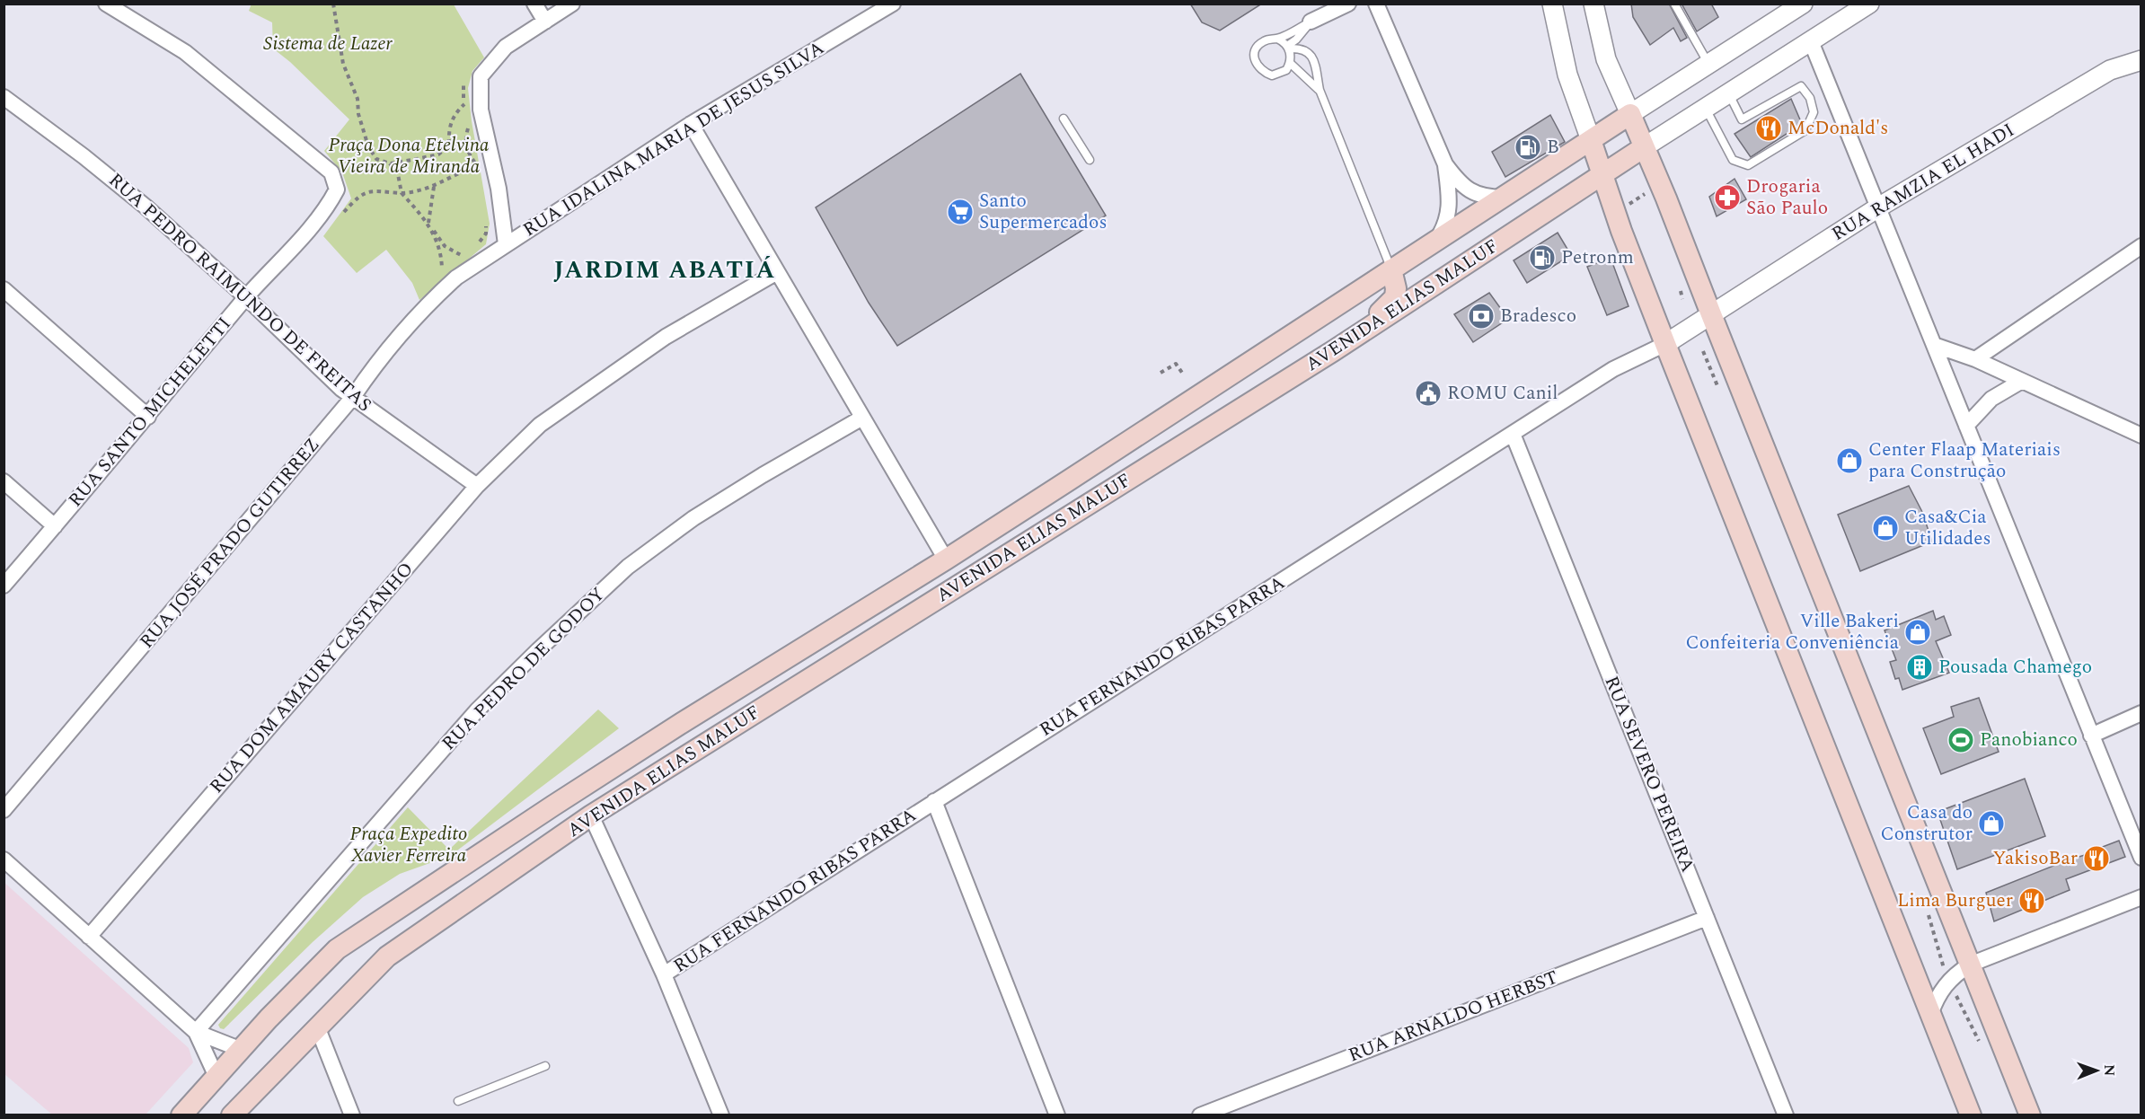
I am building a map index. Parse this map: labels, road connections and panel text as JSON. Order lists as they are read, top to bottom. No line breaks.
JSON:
{"streets":{"main road":["AVENIDA ELIAS MALUF"],"street":["RUA IDALINA MARIA DE JESUS SILVA","RUA RAMZIA EL HADI","RUA PEDRO RAIMUNDO DE FREITAS","RUA SANTO MICHELETTI","RUA JOSÉ PRADO GUTIRREZ","RUA FERNANDO RIBAS PARRA","RUA PEDRO DE GODOY","RUA DOM AMAURY CASTANHO","RUA SEVERO PEREIRA","RUA ARNALDO HERBST"]},"crossings":[["RUA IDALINA MARIA DE JESUS SILVA","RUA JOSÉ PRADO GUTIRREZ"],["RUA RAMZIA EL HADI","RUA FERNANDO RIBAS PARRA"],["RUA PEDRO RAIMUNDO DE FREITAS","RUA SANTO MICHELETTI"],["RUA PEDRO RAIMUNDO DE FREITAS","RUA JOSÉ PRADO GUTIRREZ"],["RUA PEDRO RAIMUNDO DE FREITAS","RUA DOM AMAURY CASTANHO"],["RUA FERNANDO RIBAS PARRA","RUA SEVERO PEREIRA"],["RUA SEVERO PEREIRA","RUA ARNALDO HERBST"]],"districts":["JARDIM ABATIÁ"],"parks":["Sistema de Lazer","Praça Dona Etelvina Vieira de Miranda","Praça Expedito Xavier Ferreira"],"places":{"restaurant":["McDonald's","YakisoBar","Lima Burguer"],"fuel station":["B","Petronm"],"pharmacy":["Drogaria São Paulo"],"supermarket":["Santo Supermercados"],"bank":["Bradesco"],"public building":["ROMU Canil"],"shop":["Center Flaap Materiais para Construção","Casa&Cia Utilidades","Ville Bakeri Confeiteria Conveniência","Casa do Construtor"],"building":["Pousada Chamego"],"sports":["Panobianco"]},"north":"right"}
